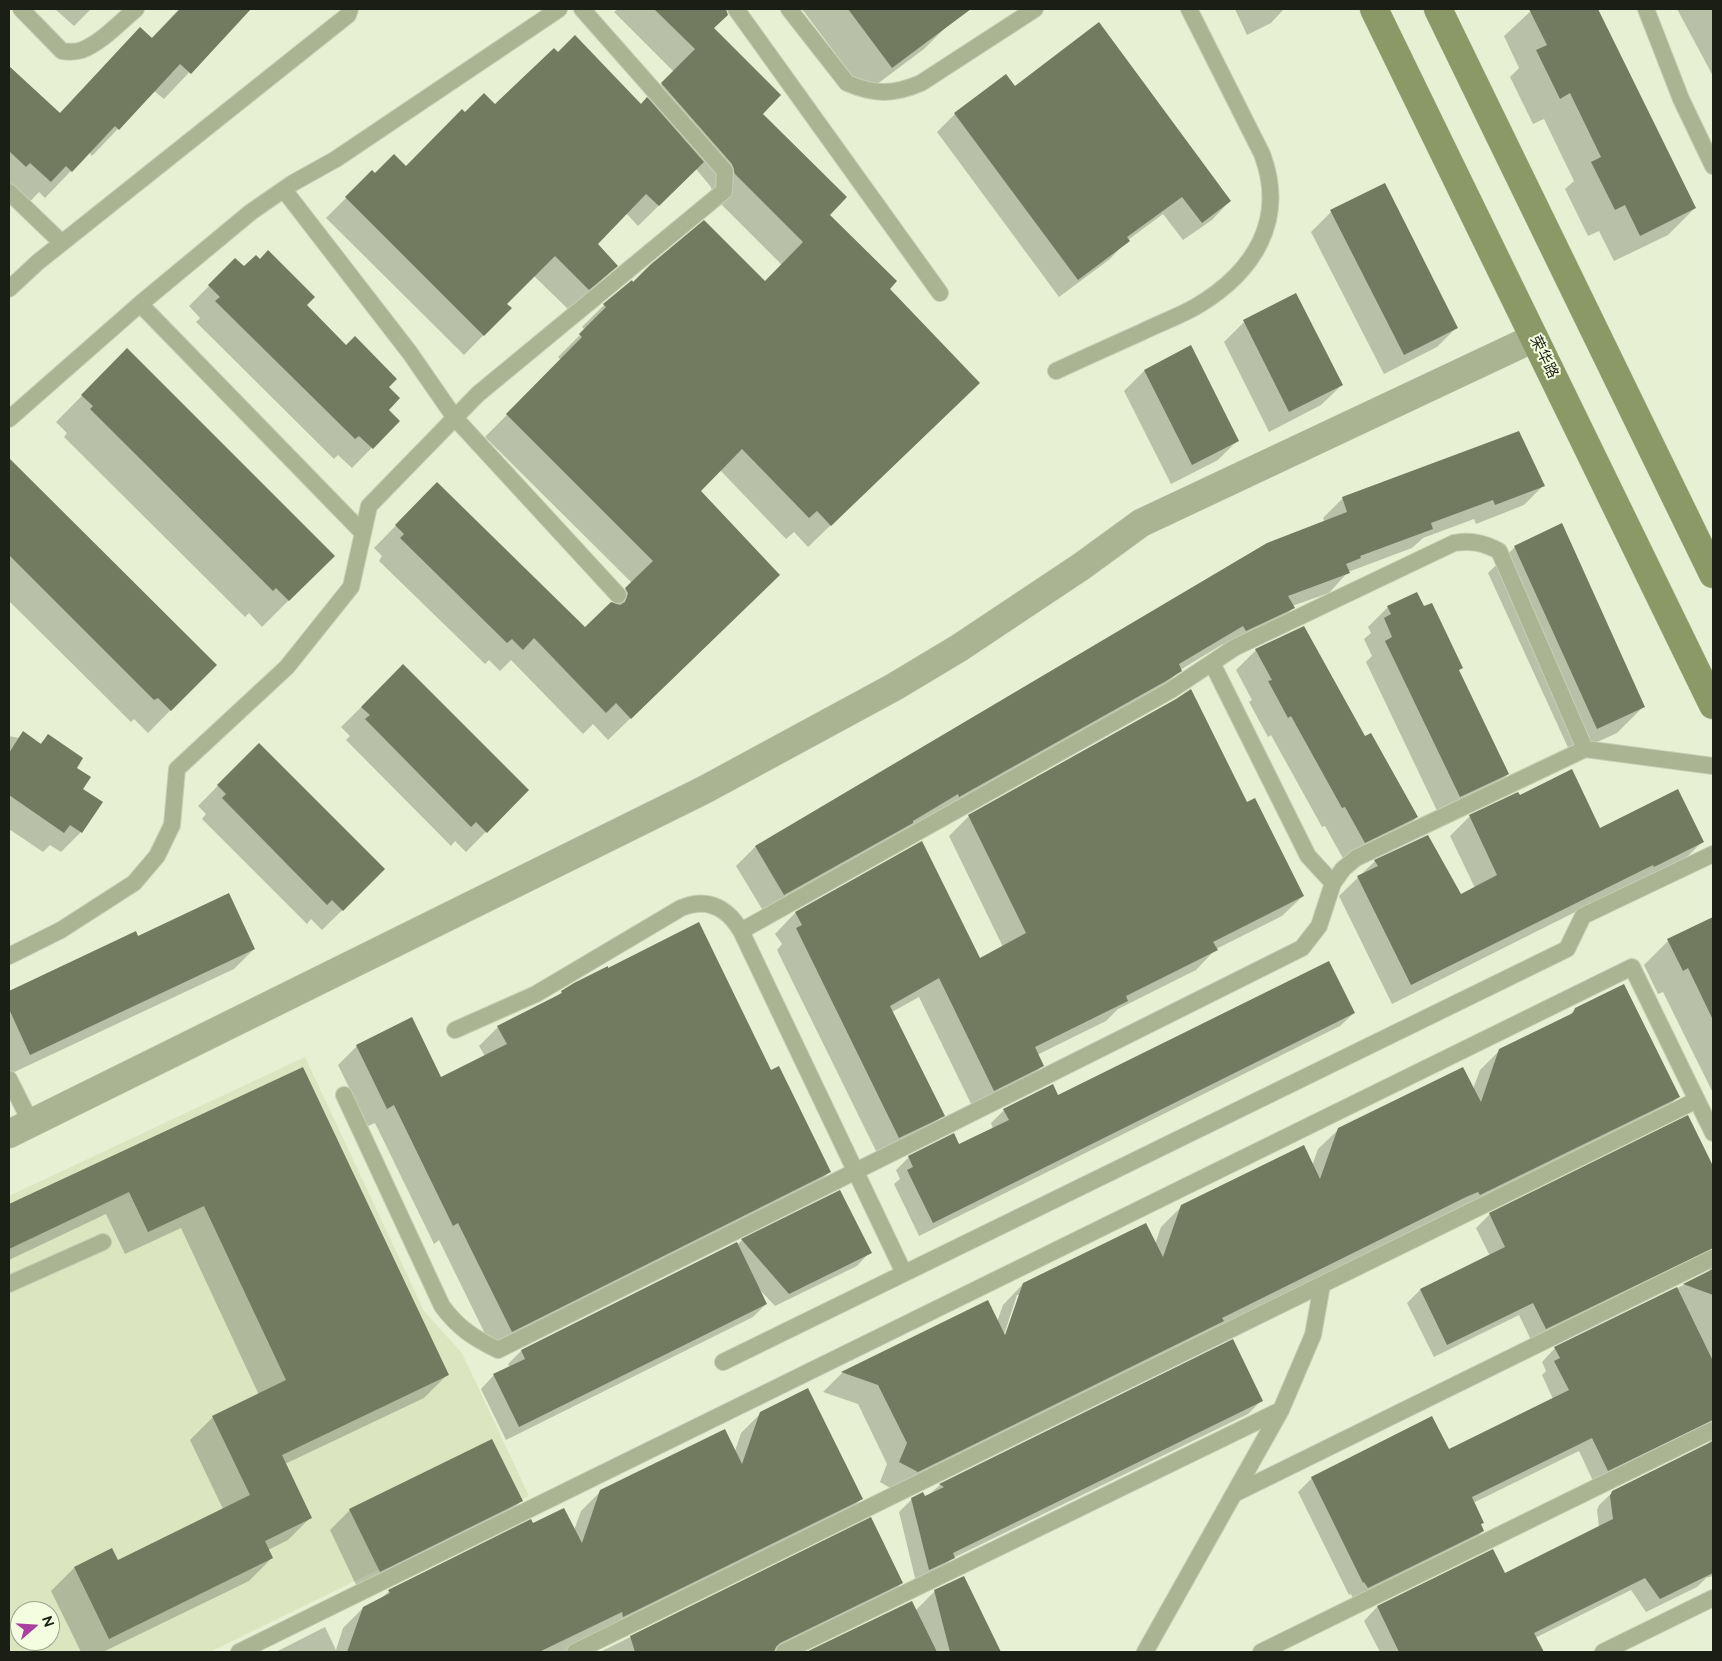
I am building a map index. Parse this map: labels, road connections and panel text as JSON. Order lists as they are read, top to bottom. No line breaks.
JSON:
{"streets":{"street":["荣华路"]},"north":"right"}
